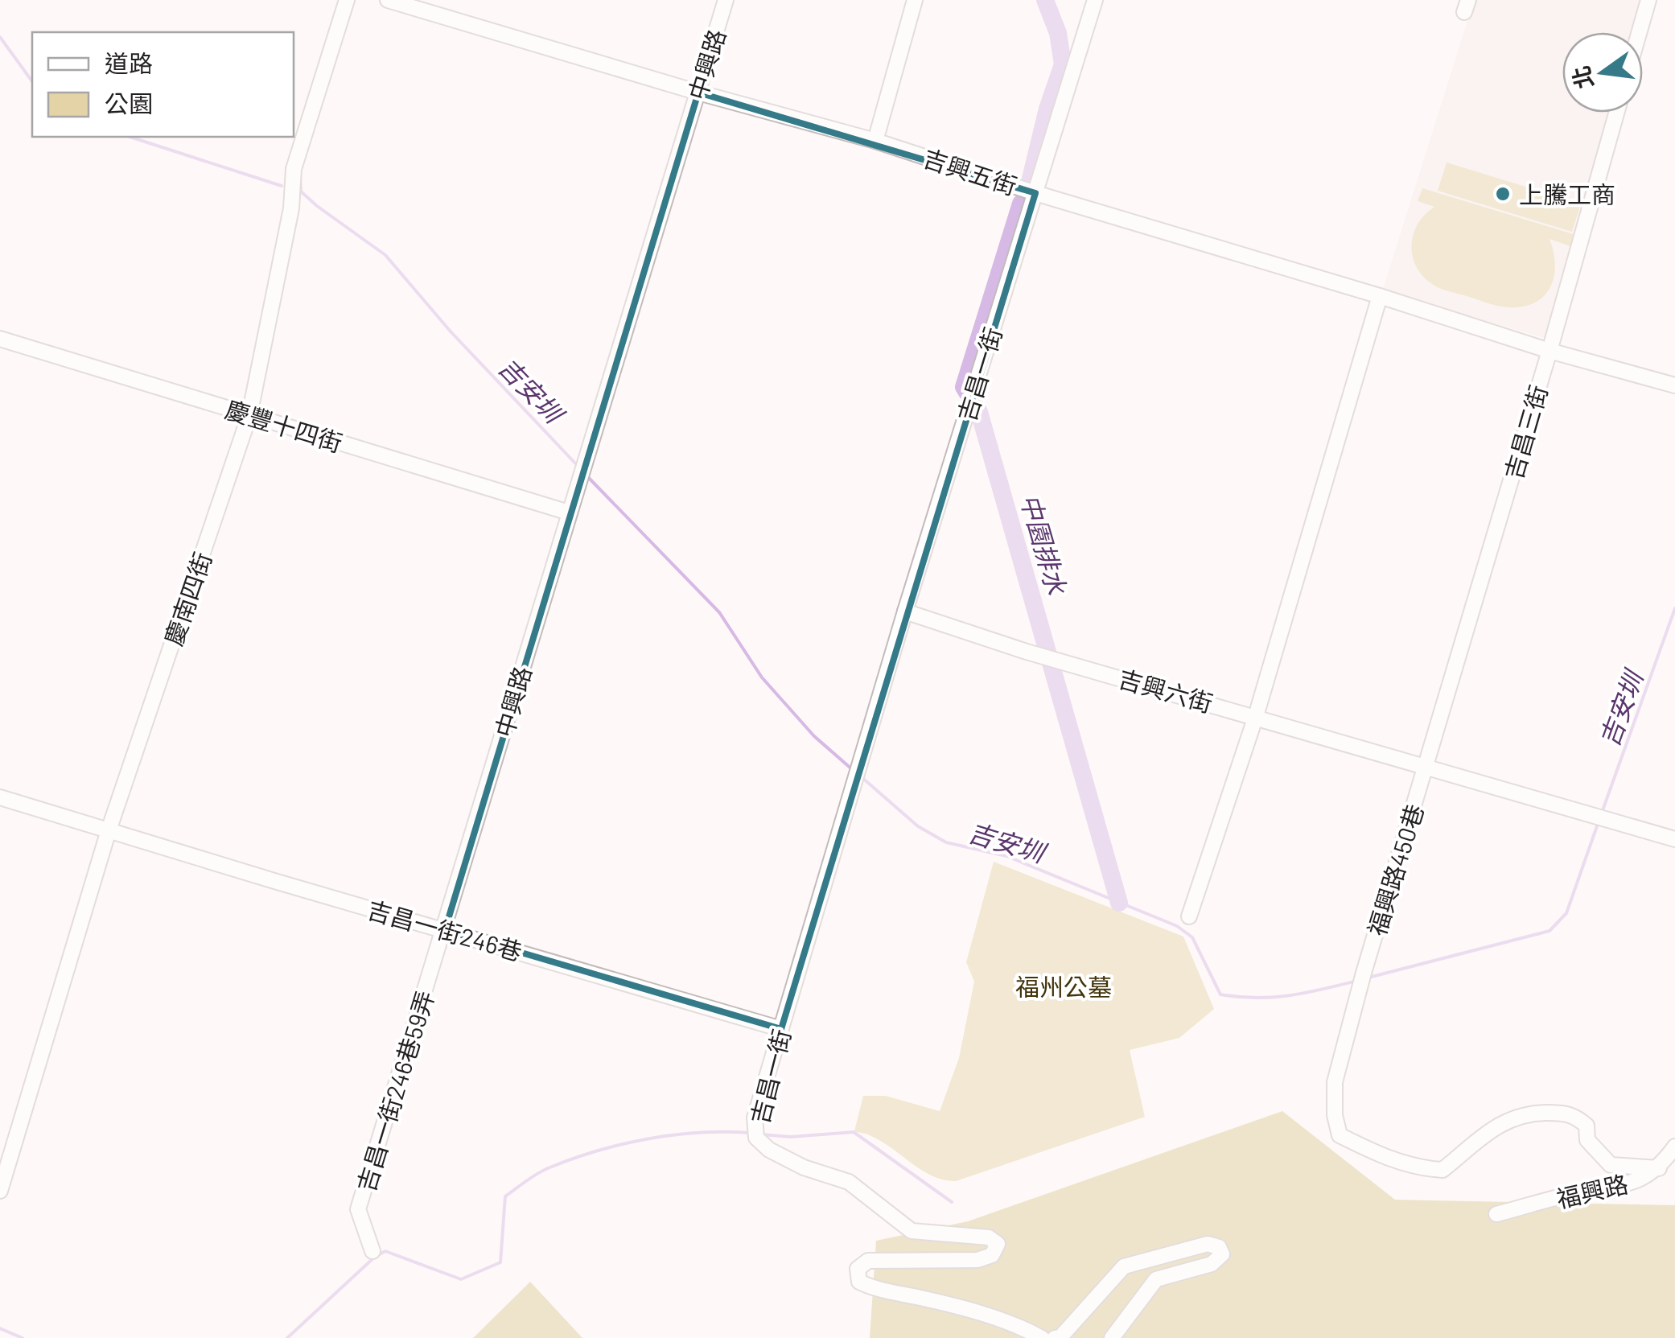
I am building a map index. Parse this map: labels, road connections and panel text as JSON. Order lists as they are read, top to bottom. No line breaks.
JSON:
{"streets":{"street":["中興路","吉興五街","吉昌一街","慶豐十四街","吉昌三街","慶南四街","吉興六街","福興路450巷","吉昌一街246巷","吉昌一街246巷59弄","福興路"]},"crossings":[["中興路","吉興五街"],["中興路","慶豐十四街"],["中興路","吉昌一街246巷"],["中興路","吉昌一街246巷59弄"],["吉興五街","吉昌一街"],["吉興五街","吉昌三街"],["吉昌一街","吉興六街"],["吉昌一街","吉昌一街246巷"],["慶豐十四街","慶南四街"],["吉昌三街","吉興六街"],["吉昌三街","福興路450巷"],["慶南四街","吉昌一街246巷"],["吉興六街","福興路450巷"],["福興路450巷","福興路"],["吉昌一街246巷","吉昌一街246巷59弄"]],"water":["吉安圳","中園排水"],"parks":["福州公墓"],"places":["上騰工商"],"legend":["道路","公園"],"north":"left"}
